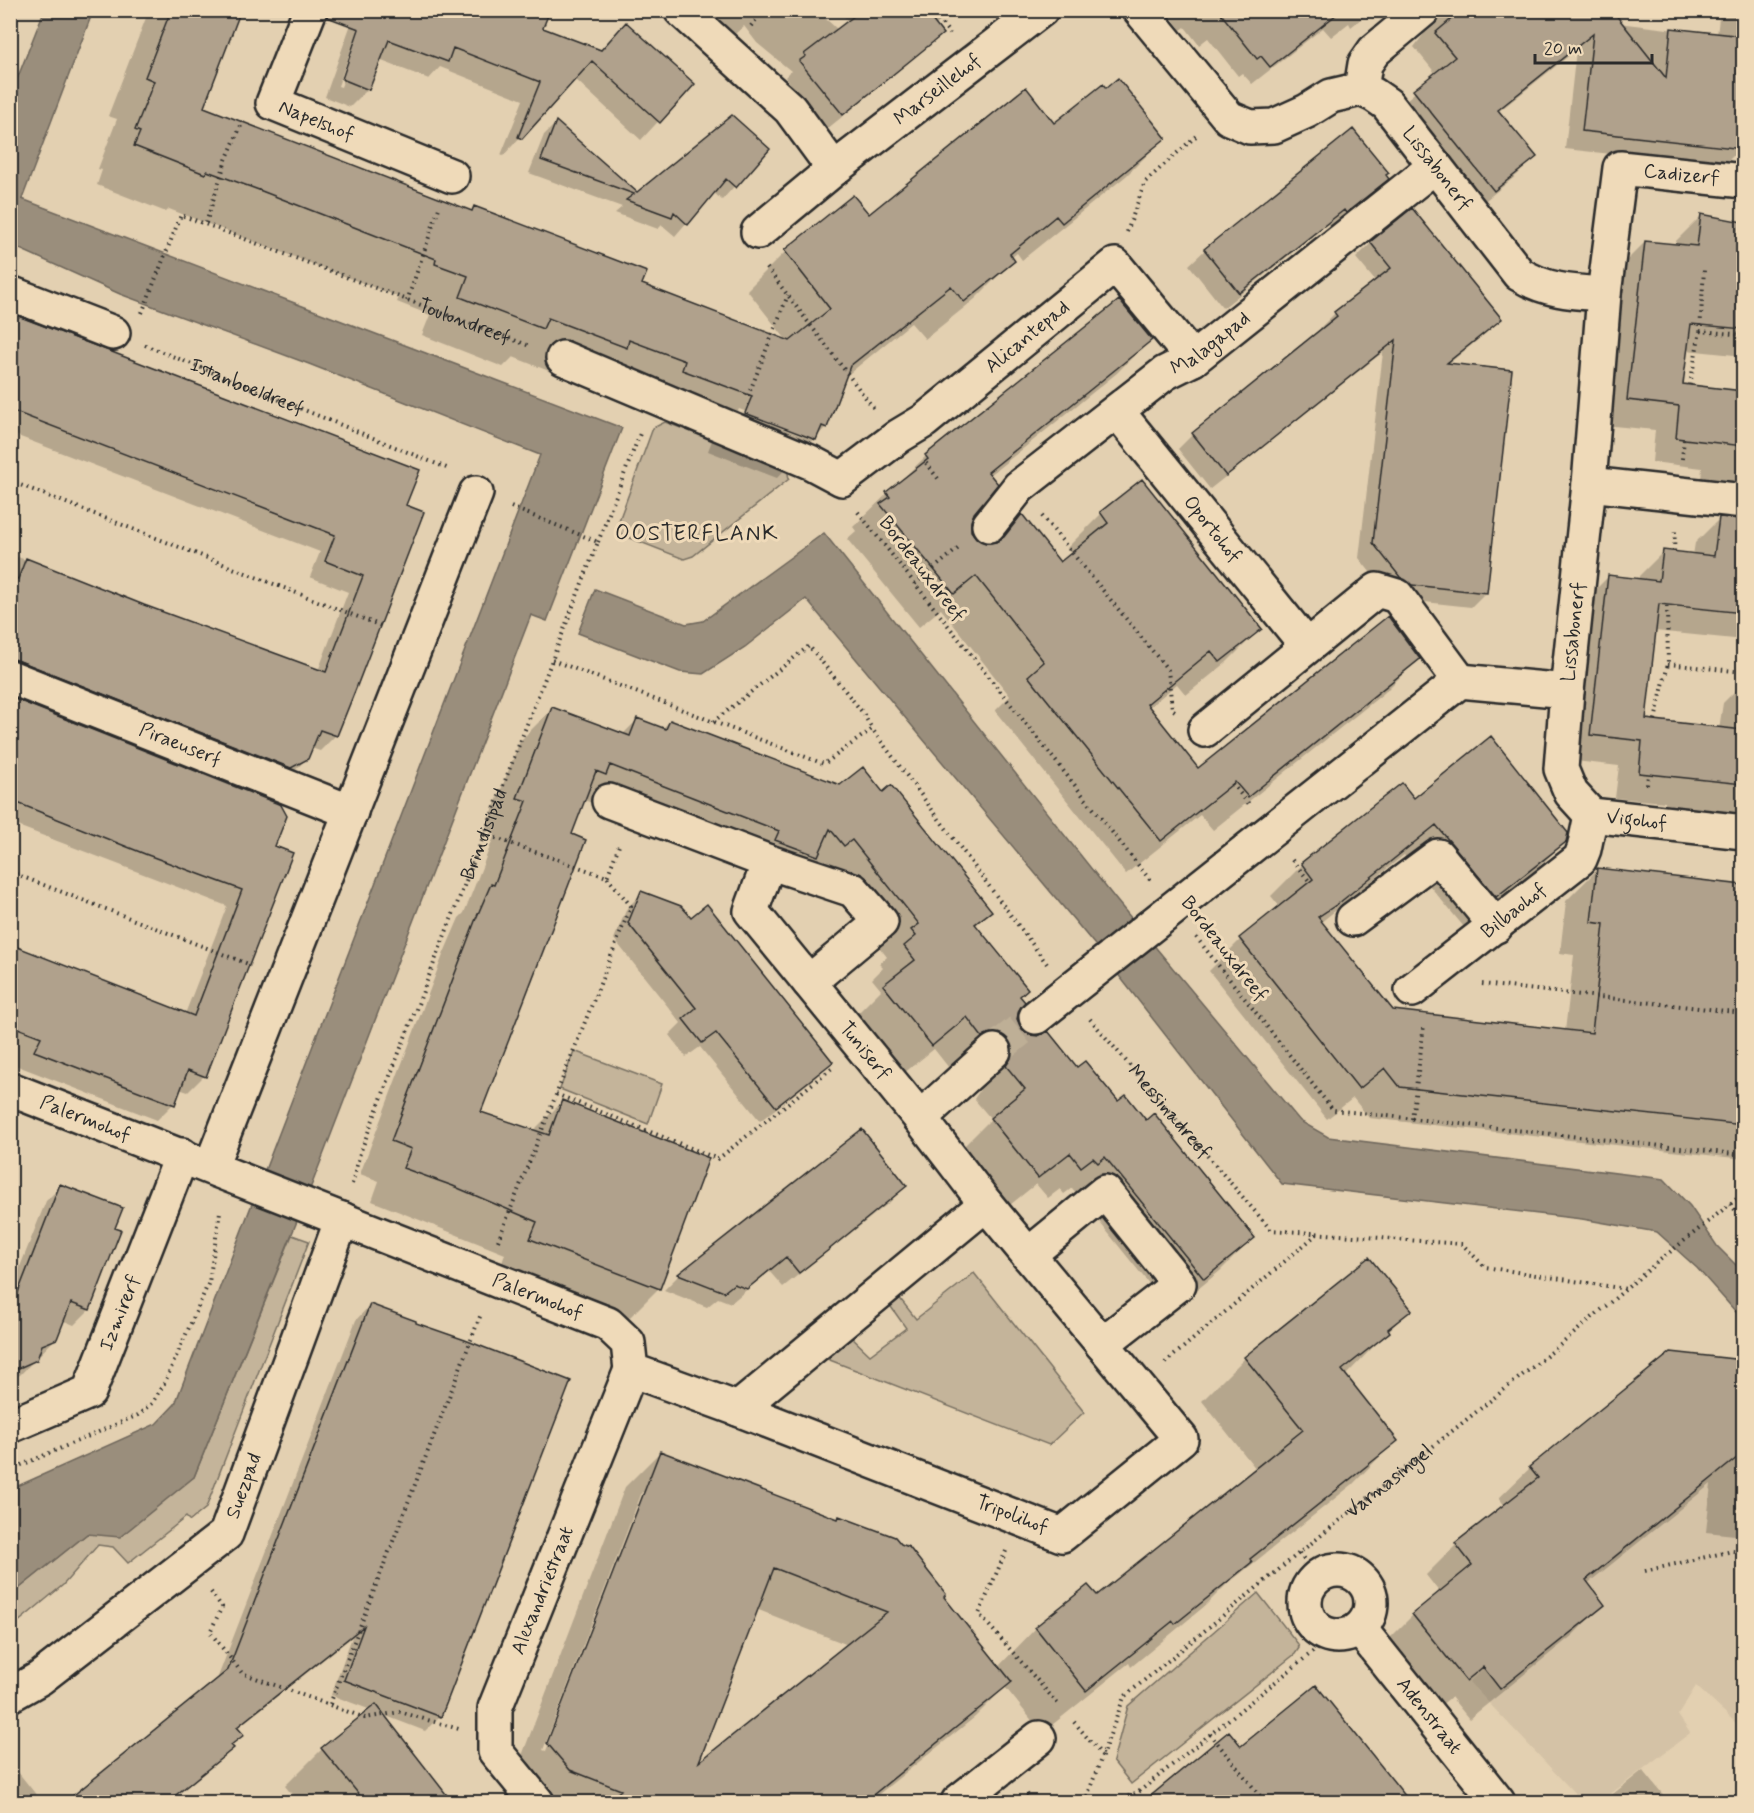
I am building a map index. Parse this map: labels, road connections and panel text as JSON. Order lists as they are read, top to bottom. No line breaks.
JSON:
{"streets":{"street":["Marseillehof","Napelshof","Lissabonerf","Cadizerf","Alicantepad","Malagapad","Oportohof","Piraeuserf","Vigohof","Bilbaohof","Tuniserf","Palermohof","Izmirerf","Suezpad","Tripolihof","Alexandriëstraat","Adenstraat"],"path":["Toulondreef","Istanboeldreef","Bordeauxdreef","Brindisipad","Messinadreef","Varnasingel"]},"crossings":[["Lissabonerf","Cadizerf"],["Lissabonerf","Malagapad"],["Lissabonerf","Vigohof"],["Alicantepad","Bordeauxdreef"],["Malagapad","Oportohof"],["Vigohof","Bilbaohof"],["Brindisipad","Palermohof"],["Brindisipad","Suezpad"],["Tuniserf","Tripolihof"],["Palermohof","Izmirerf"],["Palermohof","Suezpad"],["Palermohof","Alexandriëstraat"],["Varnasingel","Adenstraat"]],"districts":["OOSTERFLANK"],"scale_bar":"20 m"}
